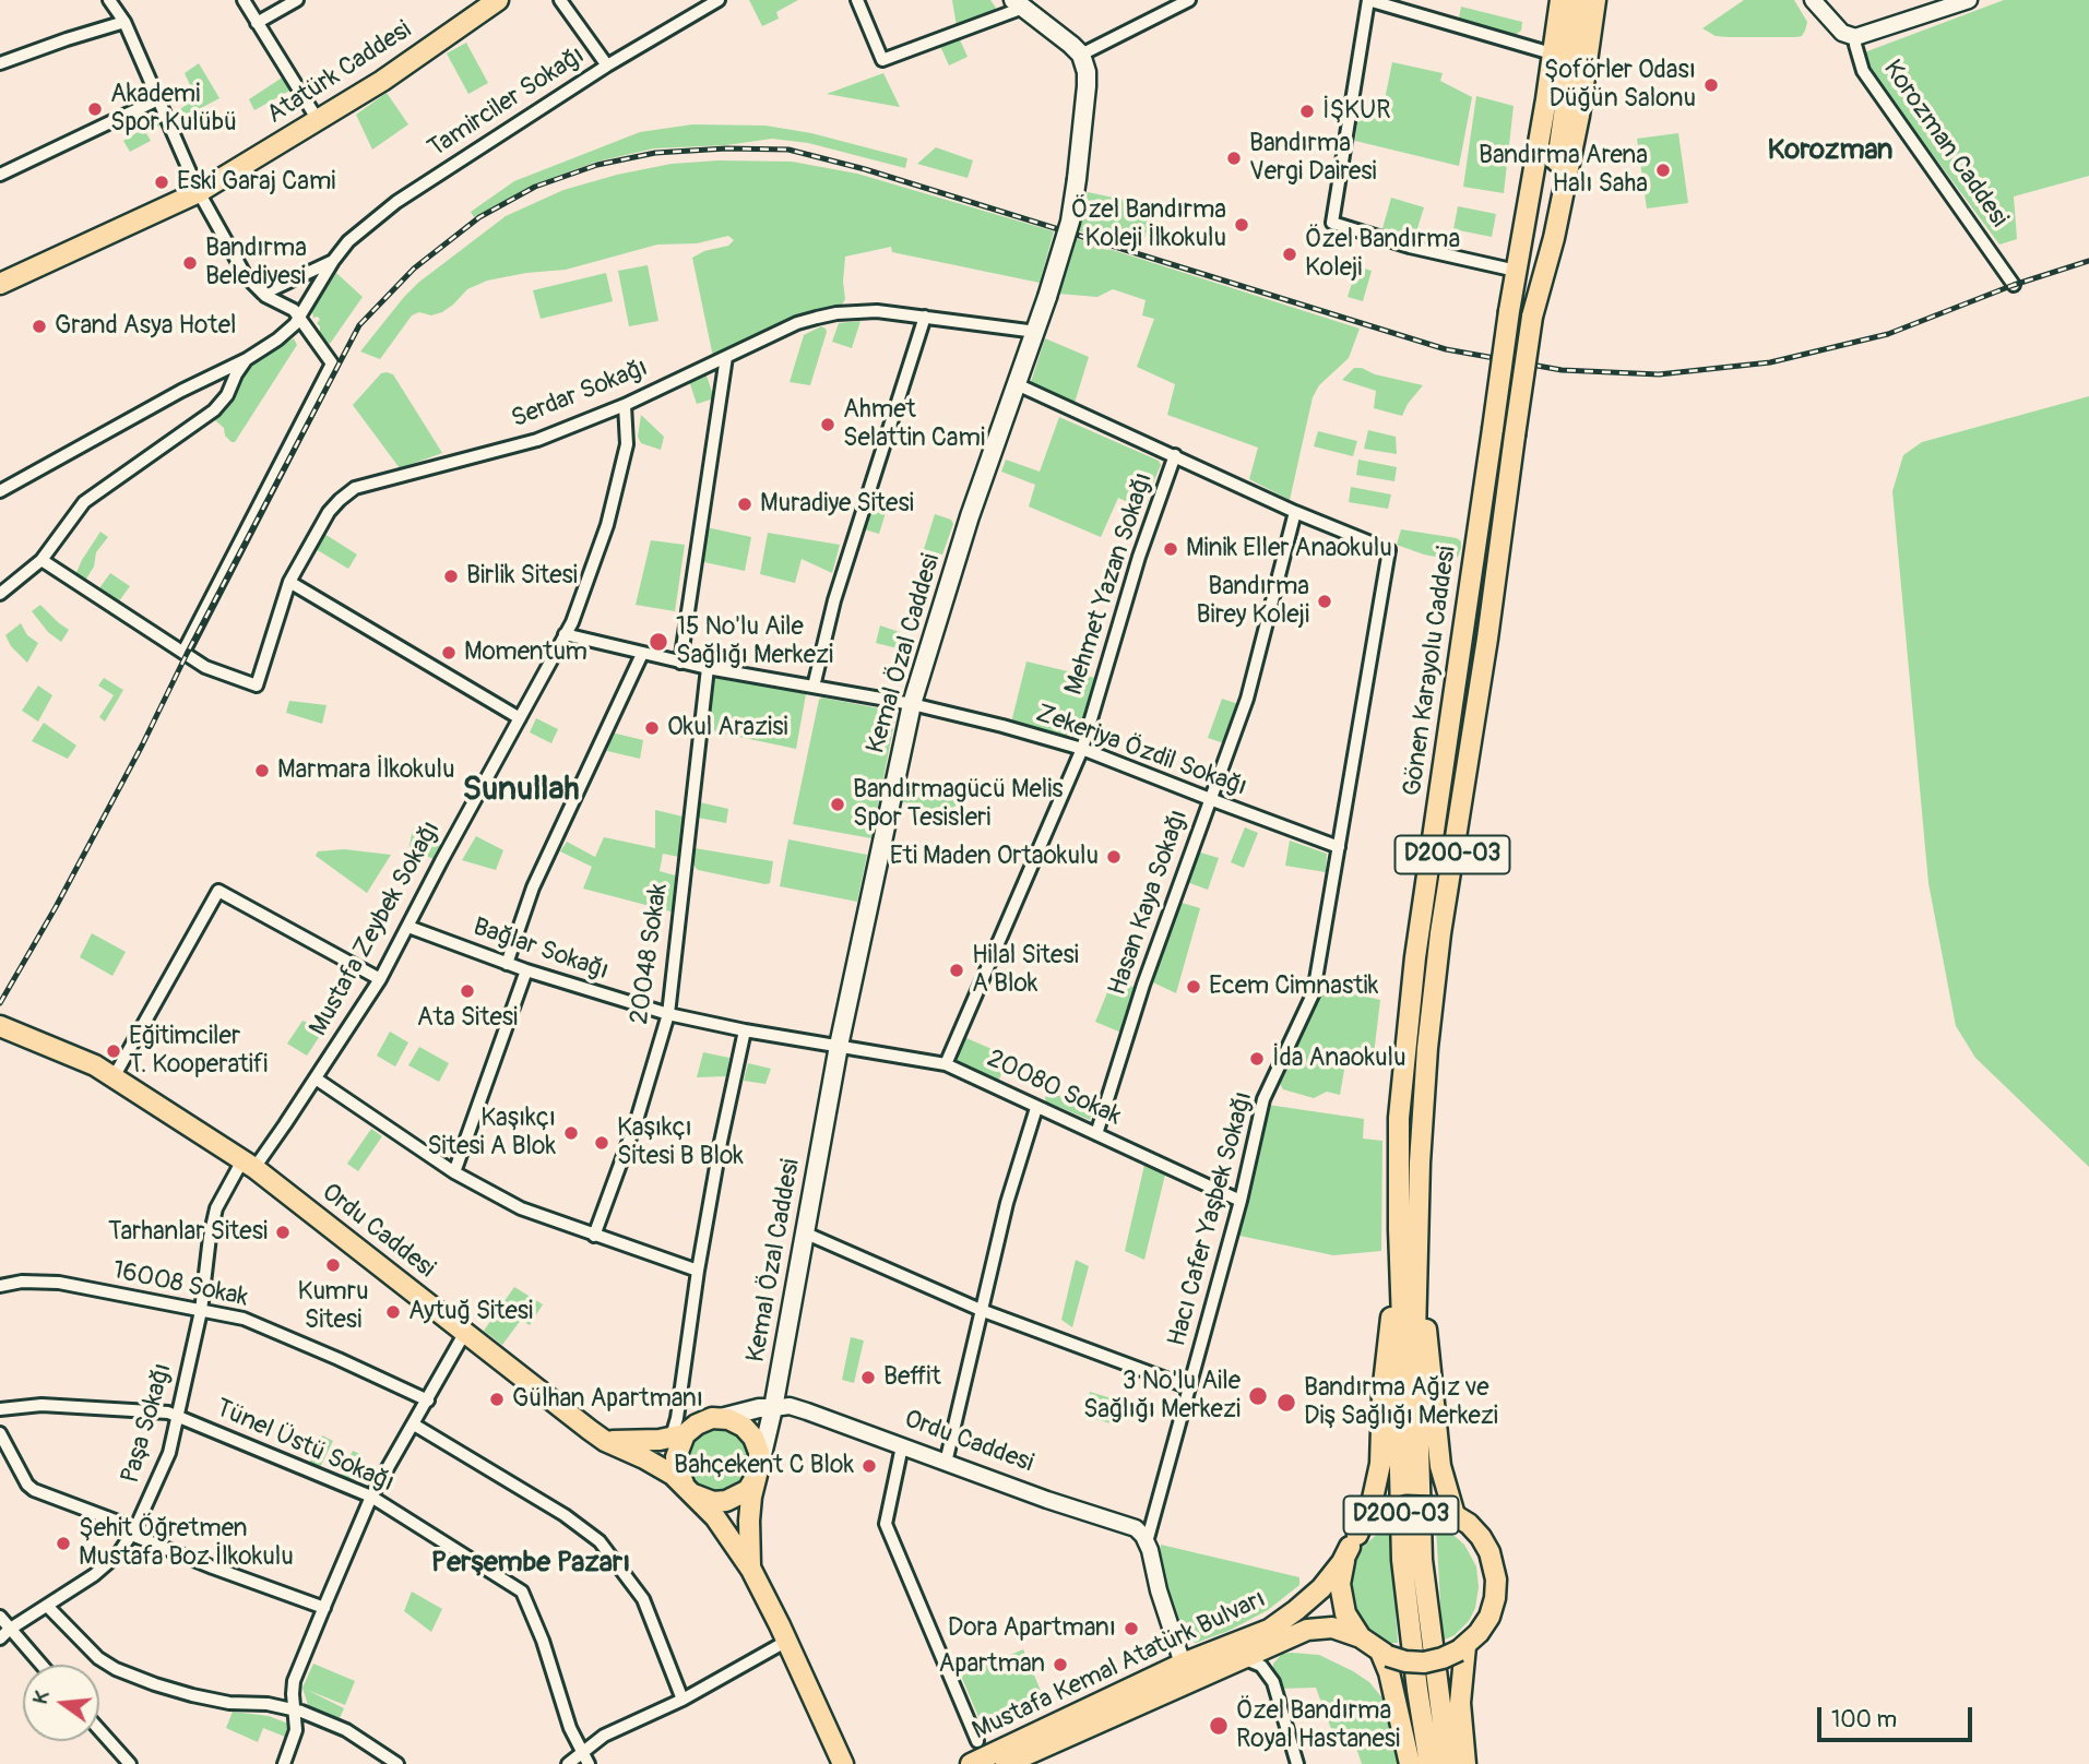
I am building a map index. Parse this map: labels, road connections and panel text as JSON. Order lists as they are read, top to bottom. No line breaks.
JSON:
{"streets":{"main road":["Atatürk Caddesi","Kemal Özal Caddesi","Gönen Karayolu Caddesi","D200-03","Ordu Caddesi","Mustafa Kemal Atatürk Bulvarı"],"street":["Tamirciler Sokağı","Korozman Caddesi","Serdar Sokağı","Mehmet Yazan Sokağı","Zekeriya Özdil Sokağı","Hasan Kaya Sokağı","Mustafa Zeybek Sokağı","Bağlar Sokağı","20048 Sokak","20080 Sokak","Hacı Cafer Yaşbek Sokağı","16008 Sokak","Paşa Sokağı","Tünel Üstü Sokağı"]},"crossings":[["Serdar Sokağı","Kemal Özal Caddesi"],["Serdar Sokağı","Mustafa Zeybek Sokağı"],["Mehmet Yazan Sokağı","Zekeriya Özdil Sokağı"],["Mehmet Yazan Sokağı","20080 Sokak"],["Kemal Özal Caddesi","Zekeriya Özdil Sokağı"],["Kemal Özal Caddesi","Bağlar Sokağı"],["Kemal Özal Caddesi","20080 Sokak"],["Kemal Özal Caddesi","Ordu Caddesi"],["Gönen Karayolu Caddesi","D200-03"],["Zekeriya Özdil Sokağı","Hasan Kaya Sokağı"],["Zekeriya Özdil Sokağı","Mustafa Zeybek Sokağı"],["Zekeriya Özdil Sokağı","20048 Sokak"],["Zekeriya Özdil Sokağı","Hacı Cafer Yaşbek Sokağı"],["Hasan Kaya Sokağı","20080 Sokak"],["Hasan Kaya Sokağı","Hacı Cafer Yaşbek Sokağı"],["Mustafa Zeybek Sokağı","Bağlar Sokağı"],["Mustafa Zeybek Sokağı","Ordu Caddesi"],["Mustafa Zeybek Sokağı","Paşa Sokağı"],["Bağlar Sokağı","20048 Sokak"],["Bağlar Sokağı","20080 Sokak"],["20080 Sokak","Hacı Cafer Yaşbek Sokağı"],["Hacı Cafer Yaşbek Sokağı","Ordu Caddesi"],["Ordu Caddesi","Paşa Sokağı"],["16008 Sokak","Paşa Sokağı"],["Paşa Sokağı","Tünel Üstü Sokağı"]],"districts":["Korozman","Sunullah","Perşembe Pazarı"],"places":["Şoförler Odası Düğün Salonu","Akademi Spor Kulübü","İŞKUR","Bandırma Vergi Dairesi","Bandırma Arena Halı Saha","Eski Garaj Cami","Özel Bandırma Koleji İlkokulu","Özel Bandırma Koleji","Bandırma Belediyesi","Grand Asya Hotel","Ahmet Selattin Cami","Muradiye Sitesi","Minik Eller Anaokulu","Birlik Sitesi","Bandırma Birey Koleji","15 No'lu Aile Sağlığı Merkezi","Momentum","Okul Arazisi","Marmara İlkokulu","Bandırmagücü Melis Spor Tesisleri","Eti Maden Ortaokulu","Hilal Sitesi A Blok","Ecem Cimnastik","Ata Sitesi","Eğitimciler T. Kooperatifi","İda Anaokulu","Kaşıkçı Sitesi A Blok","Kaşıkçı Sitesi B Blok","Tarhanlar Sitesi","Kumru Sitesi","Aytuğ Sitesi","Beffit","3 No'lu Aile Sağlığı Merkezi","Gülhan Apartmanı","Bandırma Ağız ve Diş Sağlığı Merkezi","Bahçekent C Blok","Şehit Öğretmen Mustafa Boz İlkokulu","Dora Apartmanı","Apartman","Özel Bandırma Royal Hastanesi"],"scale_bar":"100 m","north":"left"}
